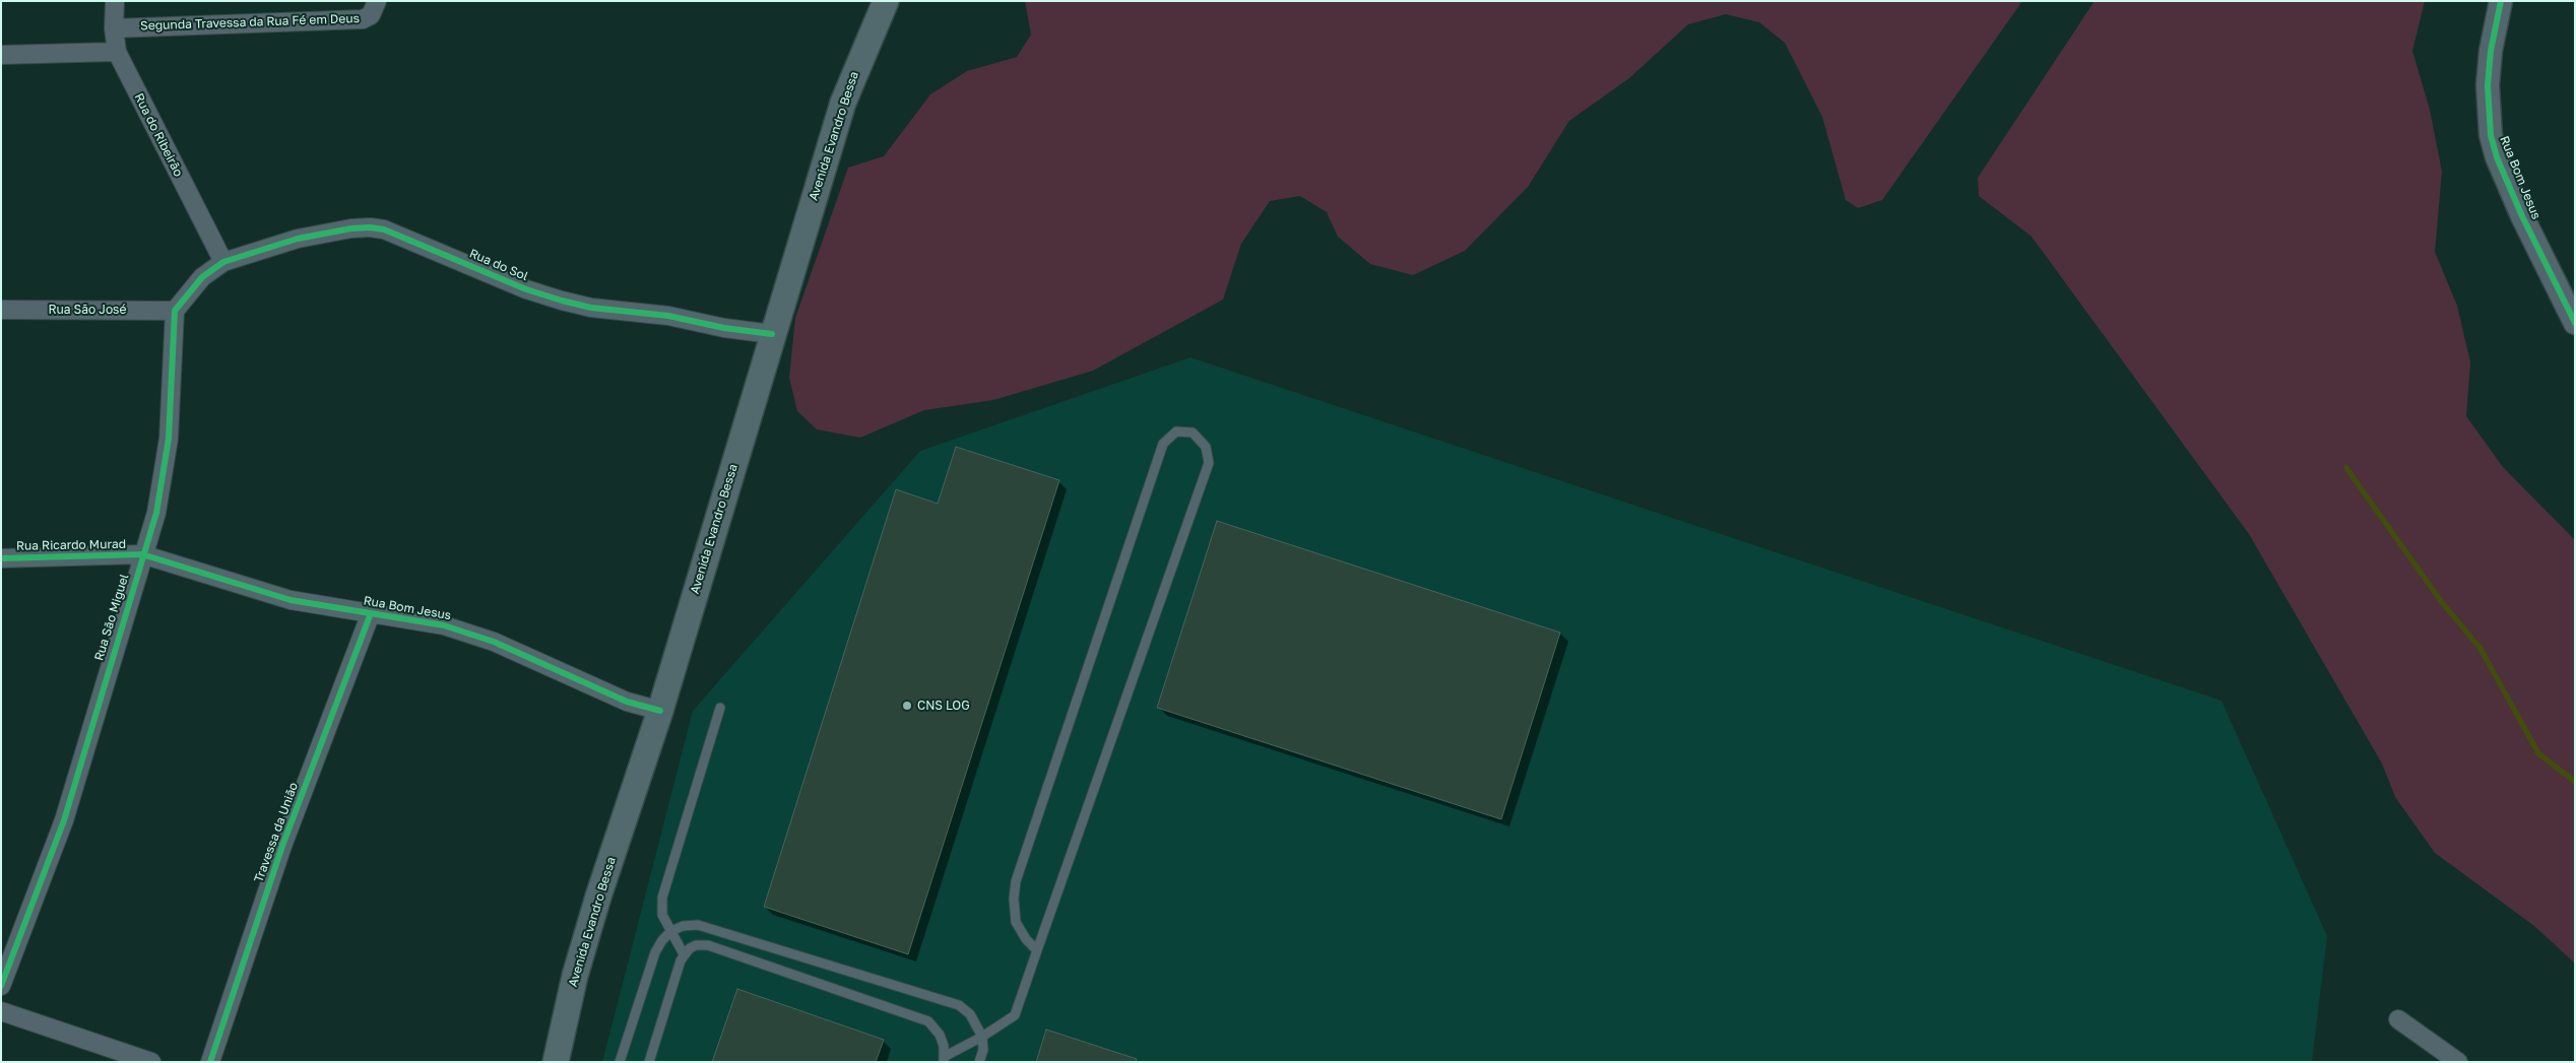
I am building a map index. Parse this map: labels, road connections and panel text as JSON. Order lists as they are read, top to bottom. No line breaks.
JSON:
{"streets":{"main road":["Avenida Evandro Bessa"],"street":["Segunda Travessa da Rua Fé em Deus","Rua do Ribeirão","Rua Bom Jesus","Rua do Sol","Rua São José","Rua Ricardo Murad","Rua São Miguel","Travessa da União"]},"crossings":[["Segunda Travessa da Rua Fé em Deus","Rua do Ribeirão"],["Rua do Ribeirão","Rua do Sol"],["Avenida Evandro Bessa","Rua Bom Jesus"],["Avenida Evandro Bessa","Rua do Sol"],["Rua Bom Jesus","Rua Ricardo Murad"],["Rua Bom Jesus","Rua São Miguel"],["Rua Bom Jesus","Travessa da União"],["Rua São José","Rua São Miguel"],["Rua Ricardo Murad","Rua São Miguel"]],"places":["CNS LOG"]}
